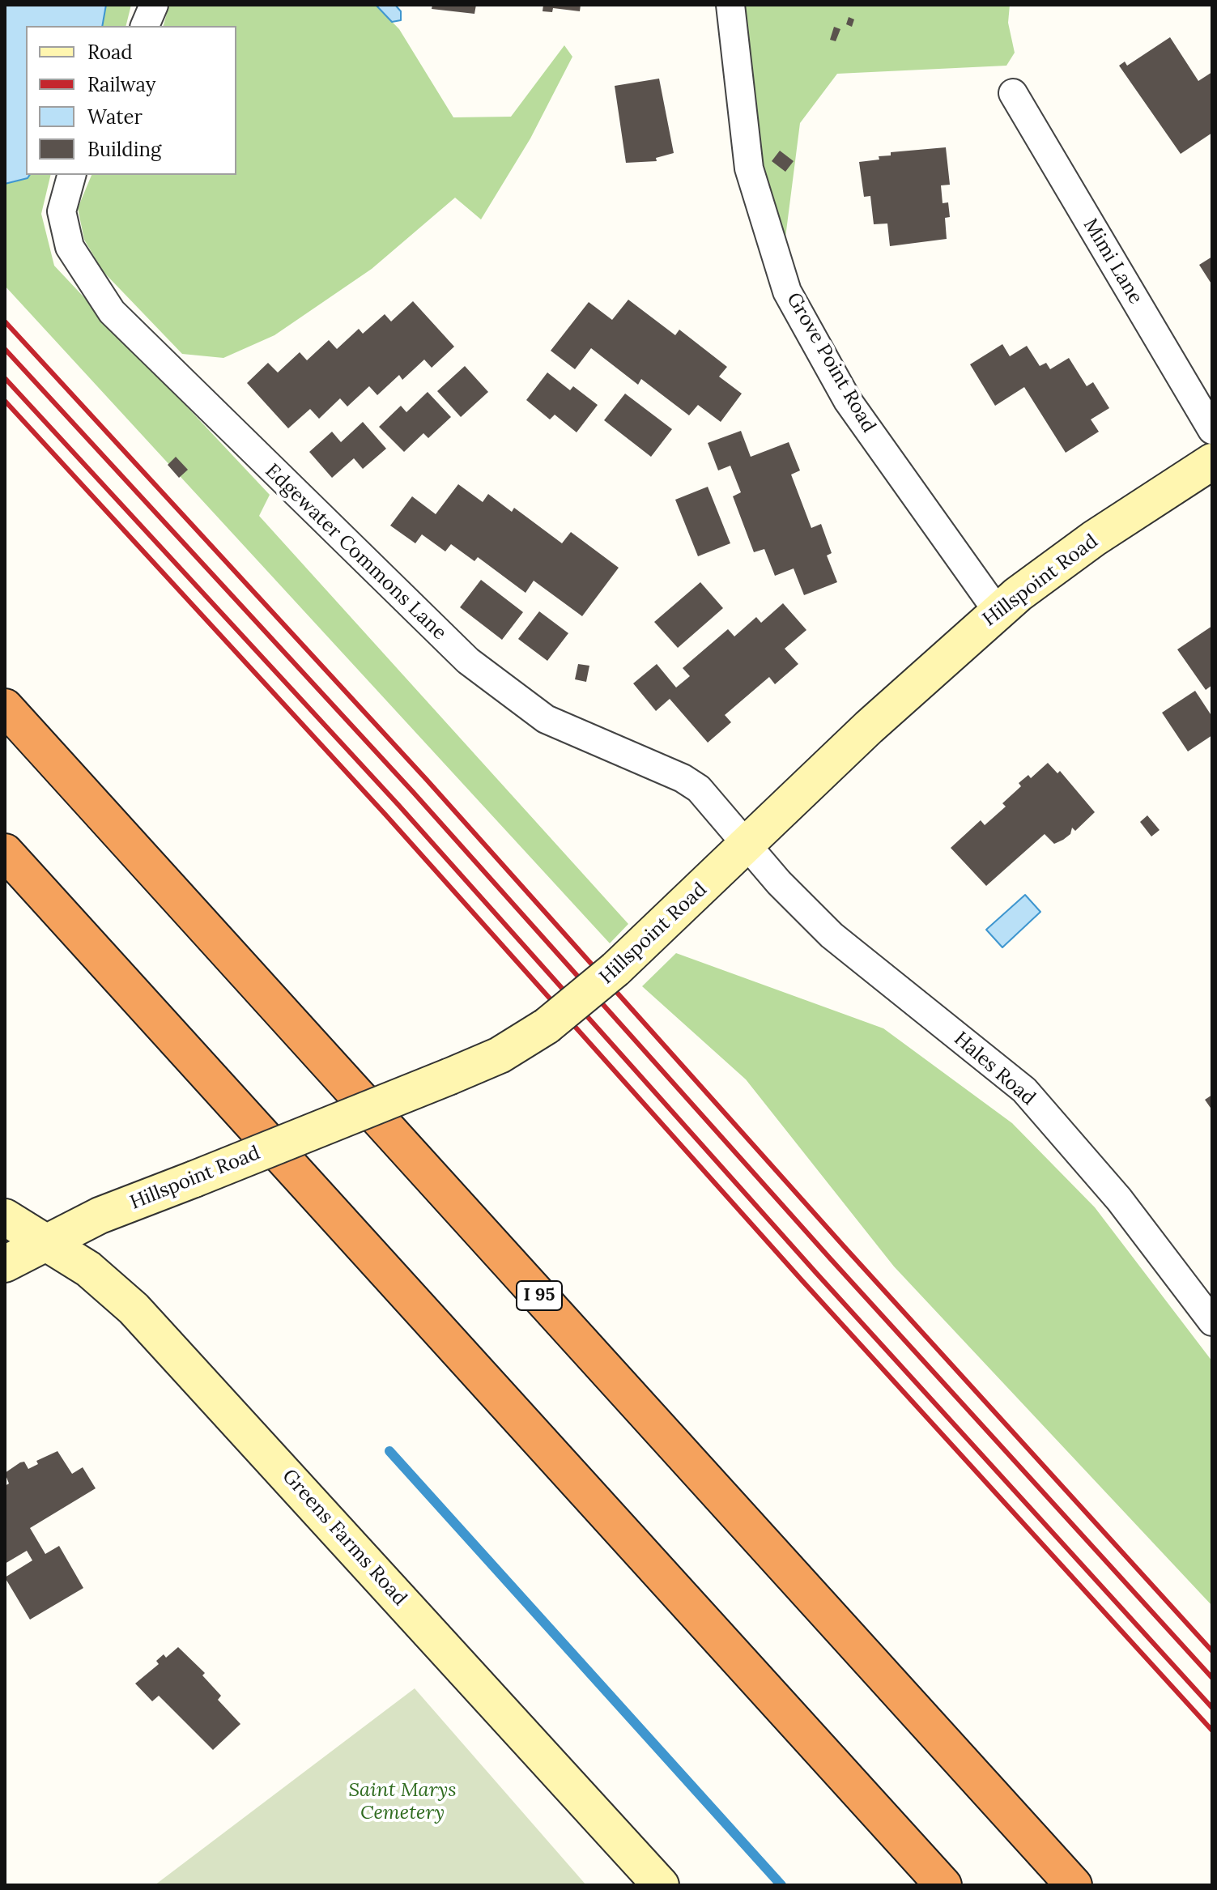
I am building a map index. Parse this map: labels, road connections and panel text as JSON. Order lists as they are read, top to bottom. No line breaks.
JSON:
{"streets":{"highway":["I 95"],"street":["Mimi Lane","Grove Point Road","Edgewater Commons Lane","Hillspoint Road","Hales Road","Greens Farms Road"]},"crossings":[["Grove Point Road","Hillspoint Road"],["Edgewater Commons Lane","Hillspoint Road"],["Edgewater Commons Lane","Hales Road"],["Hillspoint Road","Hales Road"],["Hillspoint Road","Greens Farms Road"]],"parks":["Saint Marys Cemetery"],"legend":["Road","Railway","Water","Building"]}
